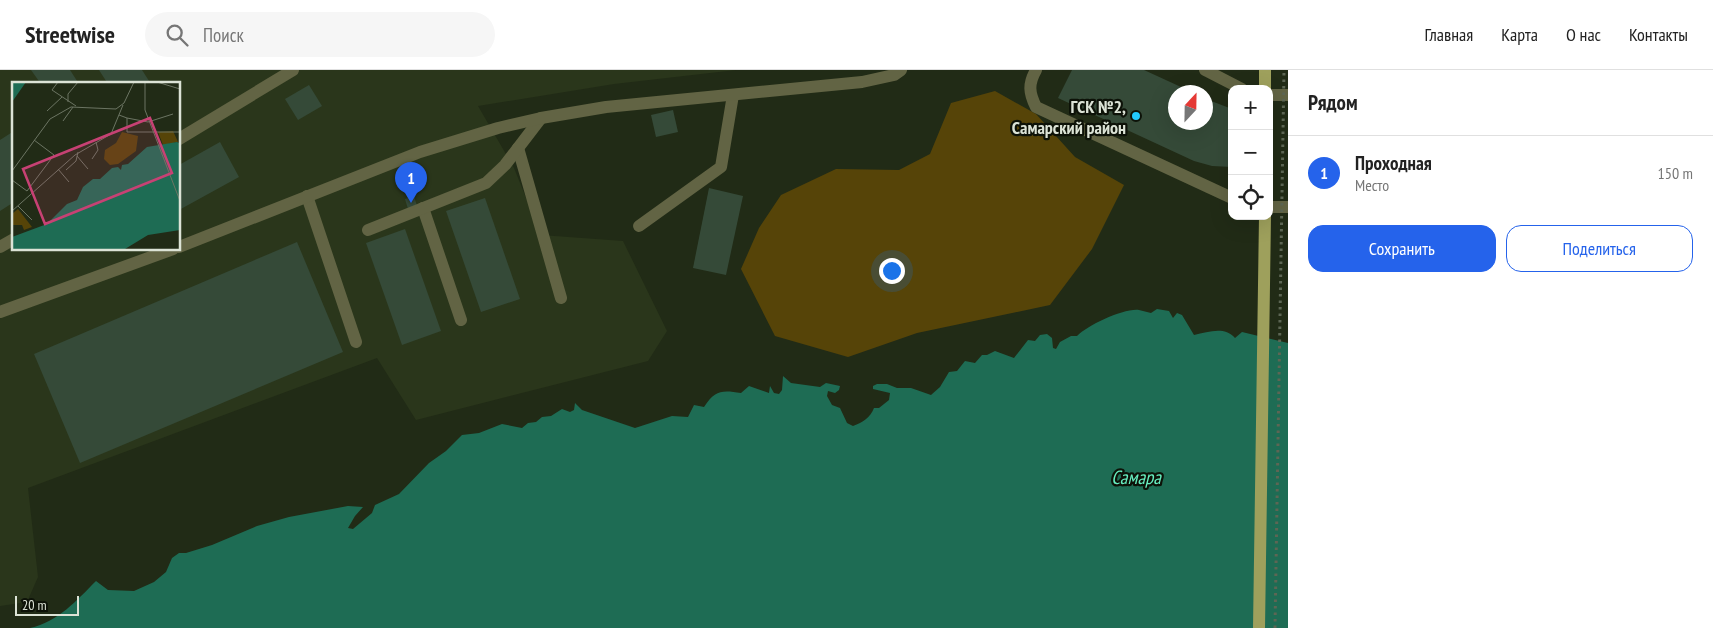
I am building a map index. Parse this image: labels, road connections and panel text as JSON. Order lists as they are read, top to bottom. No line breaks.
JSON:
{"water":["Самара"],"places":["ГСК №2, Самарский район"],"scale_bar":"20 m","north":"top","page":{"header":"Streetwise","search":"Поиск","nav":["Главная","Карта","О нас","Контакты"],"heading":"Рядом","map_buttons":["+","−"],"list":[{"mark":"1","name":"Проходная","note":"Место","value":"150 m"}],"pins":"1","buttons":["Сохранить","Поделиться"],"scale":"20 m"}}
